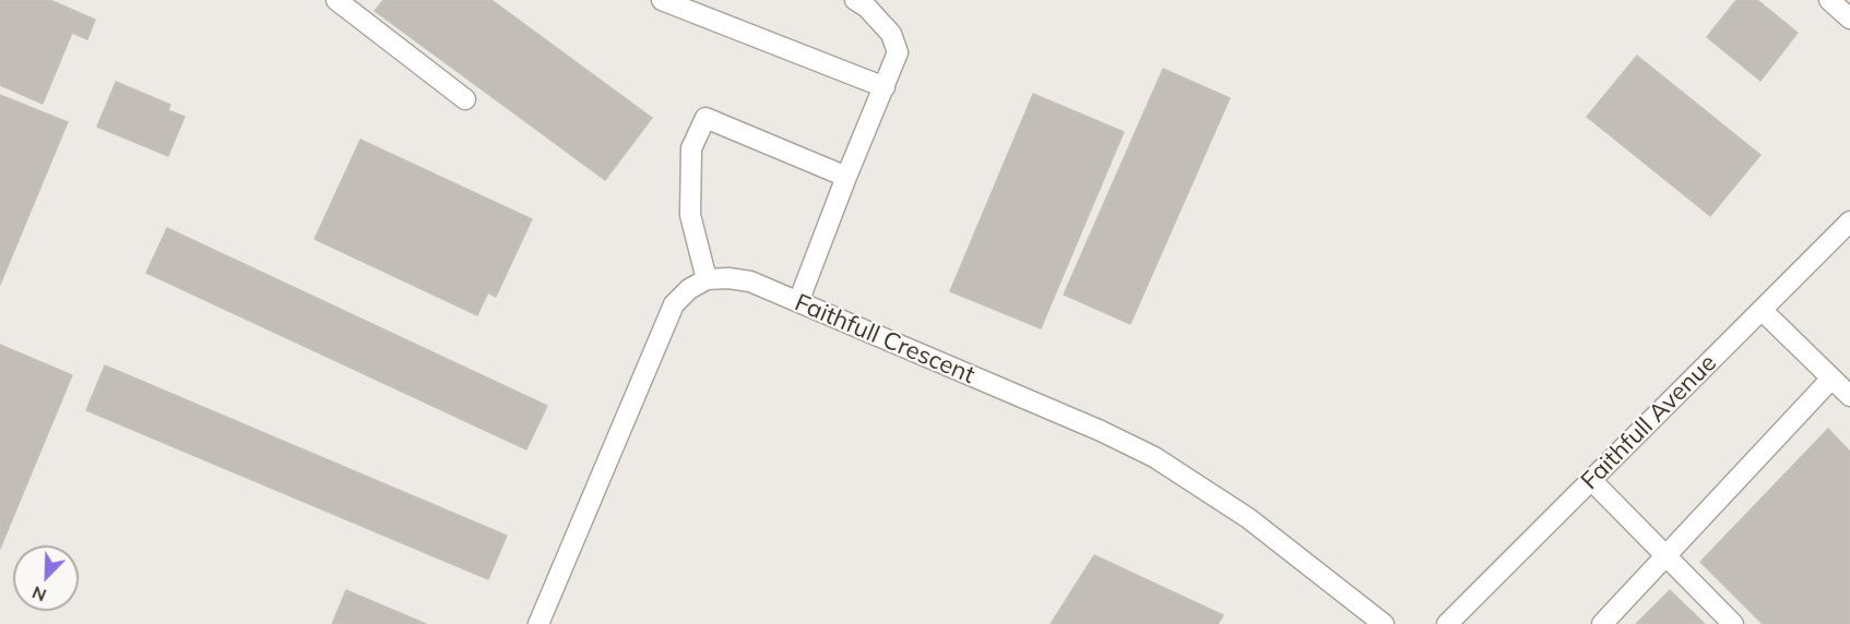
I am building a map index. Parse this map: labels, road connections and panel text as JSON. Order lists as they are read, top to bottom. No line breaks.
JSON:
{"streets":{"street":["Faithfull Crescent","Faithfull Avenue"]},"north":"bottom left"}
